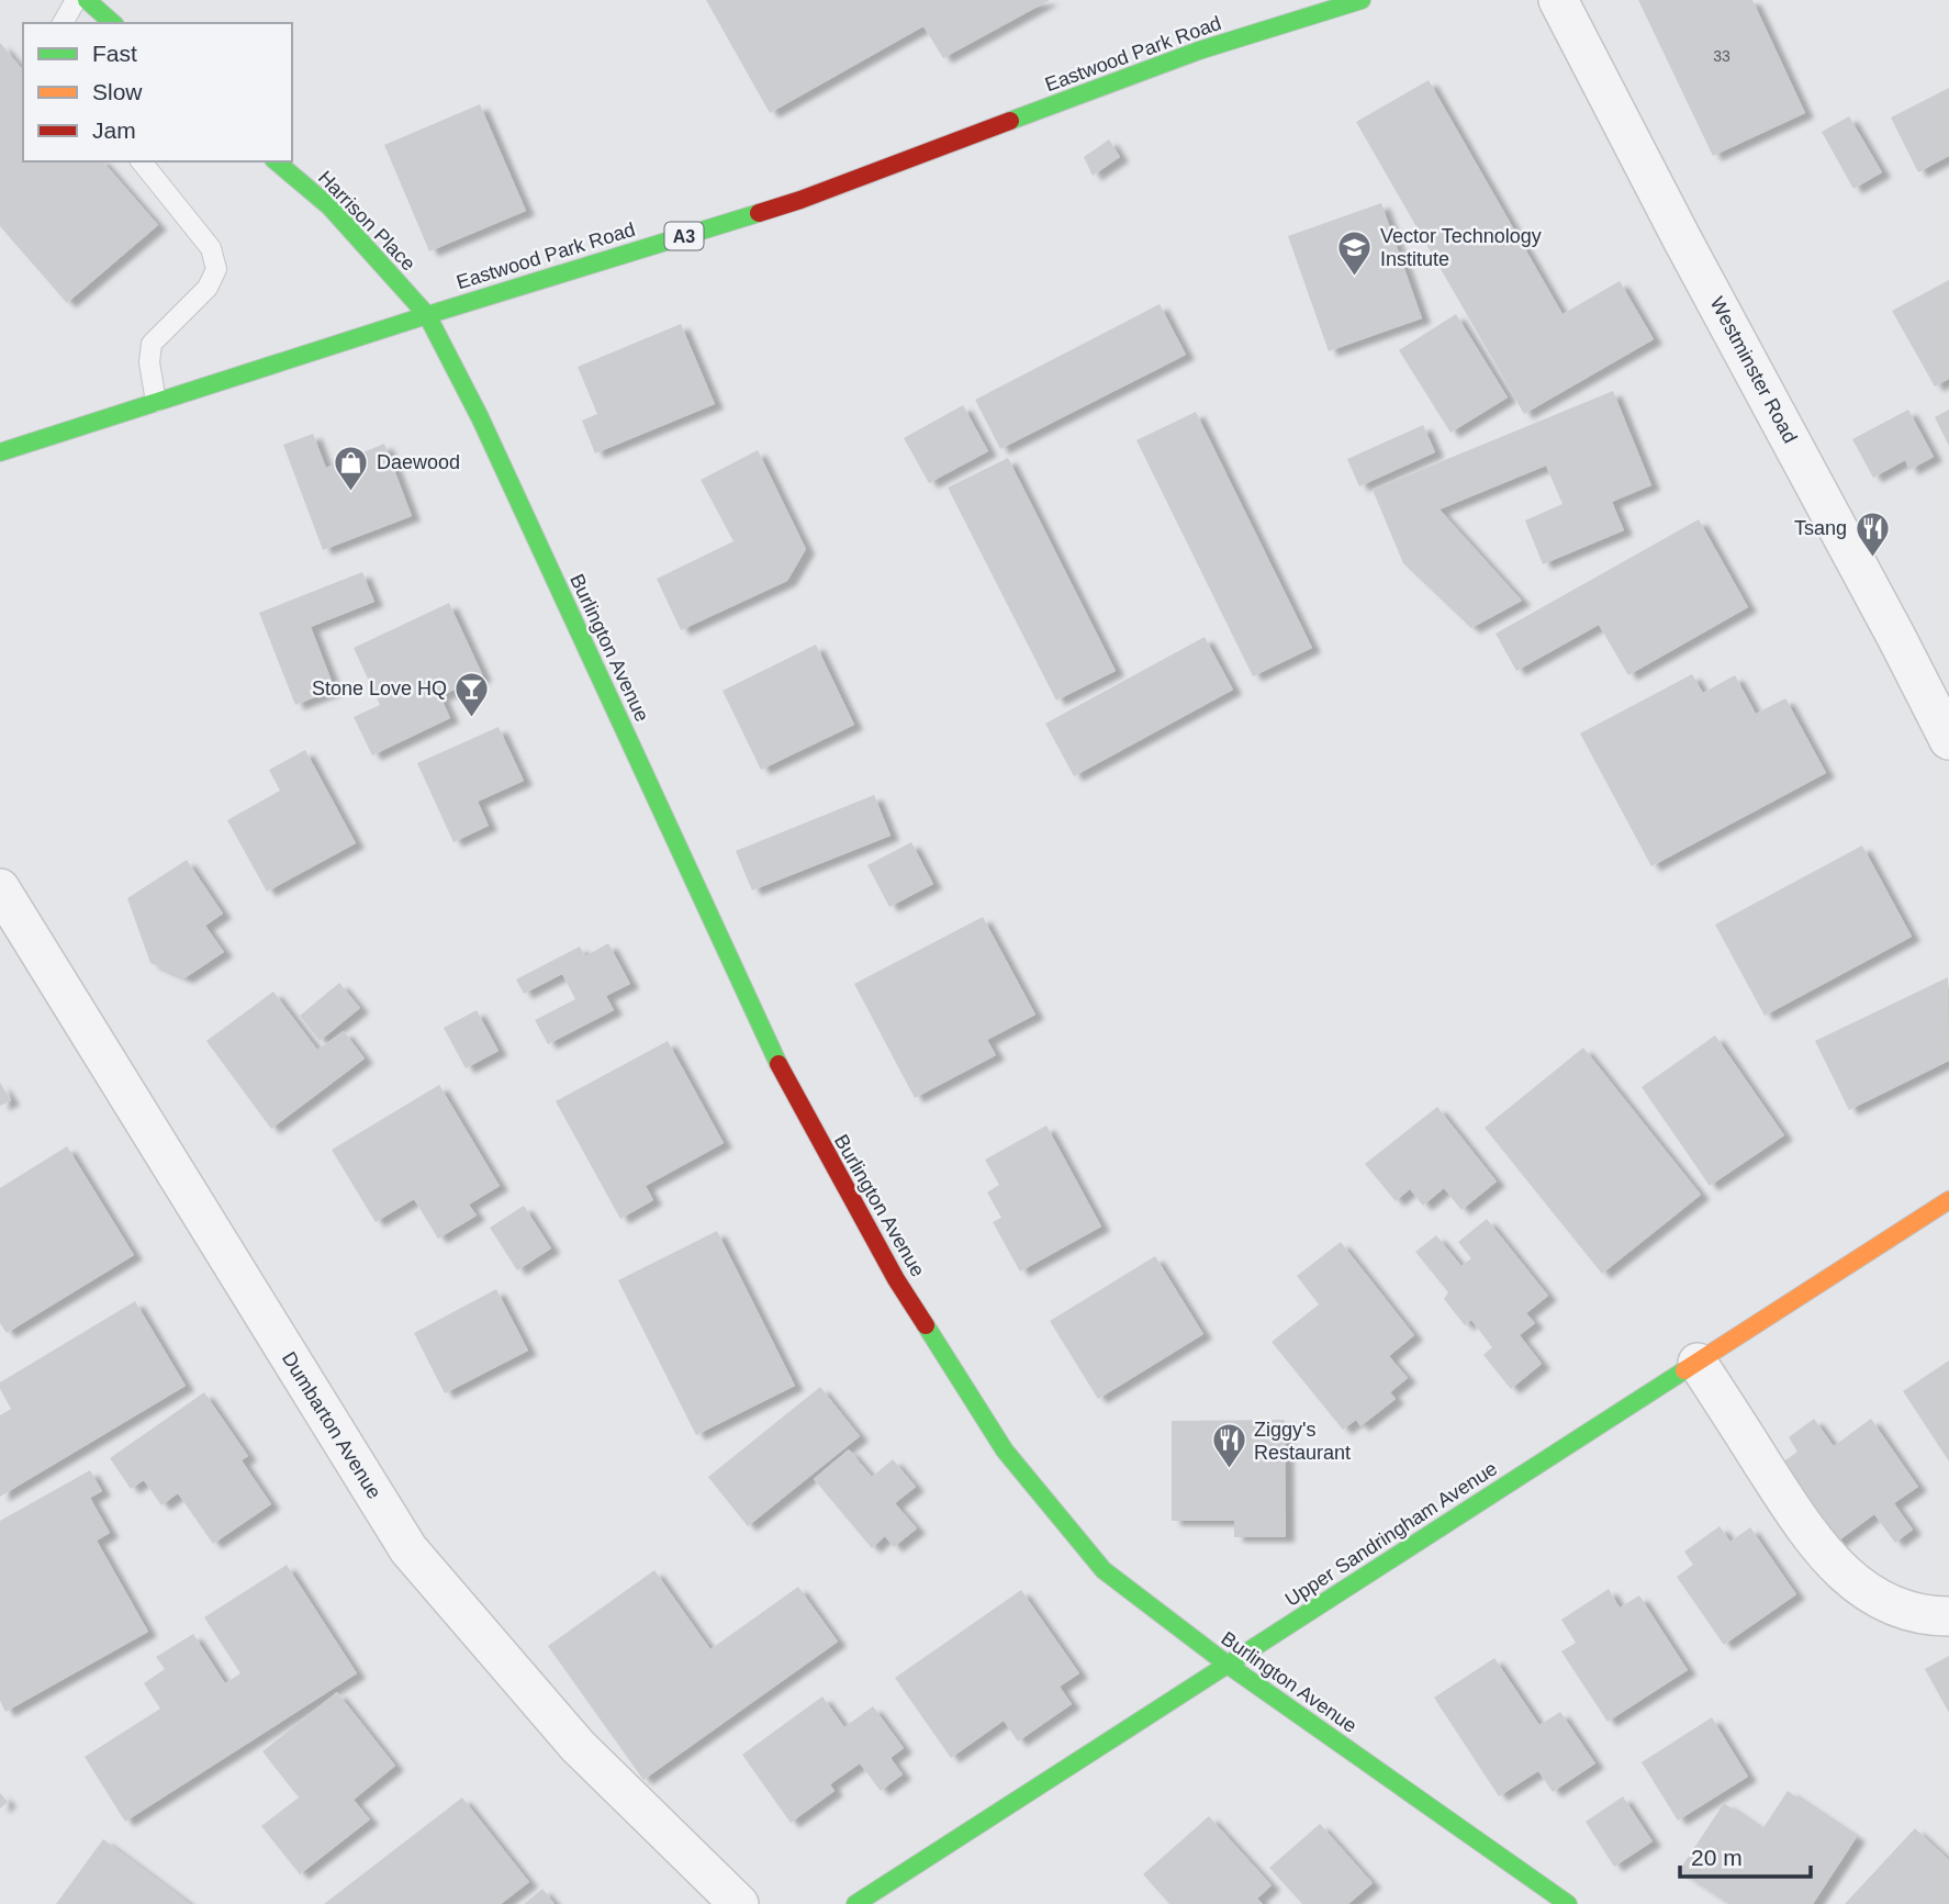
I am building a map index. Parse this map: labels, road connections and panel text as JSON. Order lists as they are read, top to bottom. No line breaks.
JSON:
{"streets":{"street":["Eastwood Park Road","Harrison Place","A3","Westminster Road","Burlington Avenue","Dumbarton Avenue","Upper Sandringham Avenue"]},"crossings":[["Eastwood Park Road","Harrison Place"],["Eastwood Park Road","Burlington Avenue"],["Harrison Place","Burlington Avenue"],["Burlington Avenue","Upper Sandringham Avenue"]],"places":{"school or university":["Vector Technology Institute"],"shop":["Daewood"],"restaurant":["Tsang","Ziggy's Restaurant"],"bar":["Stone Love HQ"]},"house_numbers":["33"],"legend":["Fast","Slow","Jam"],"scale_bar":"20 m"}
